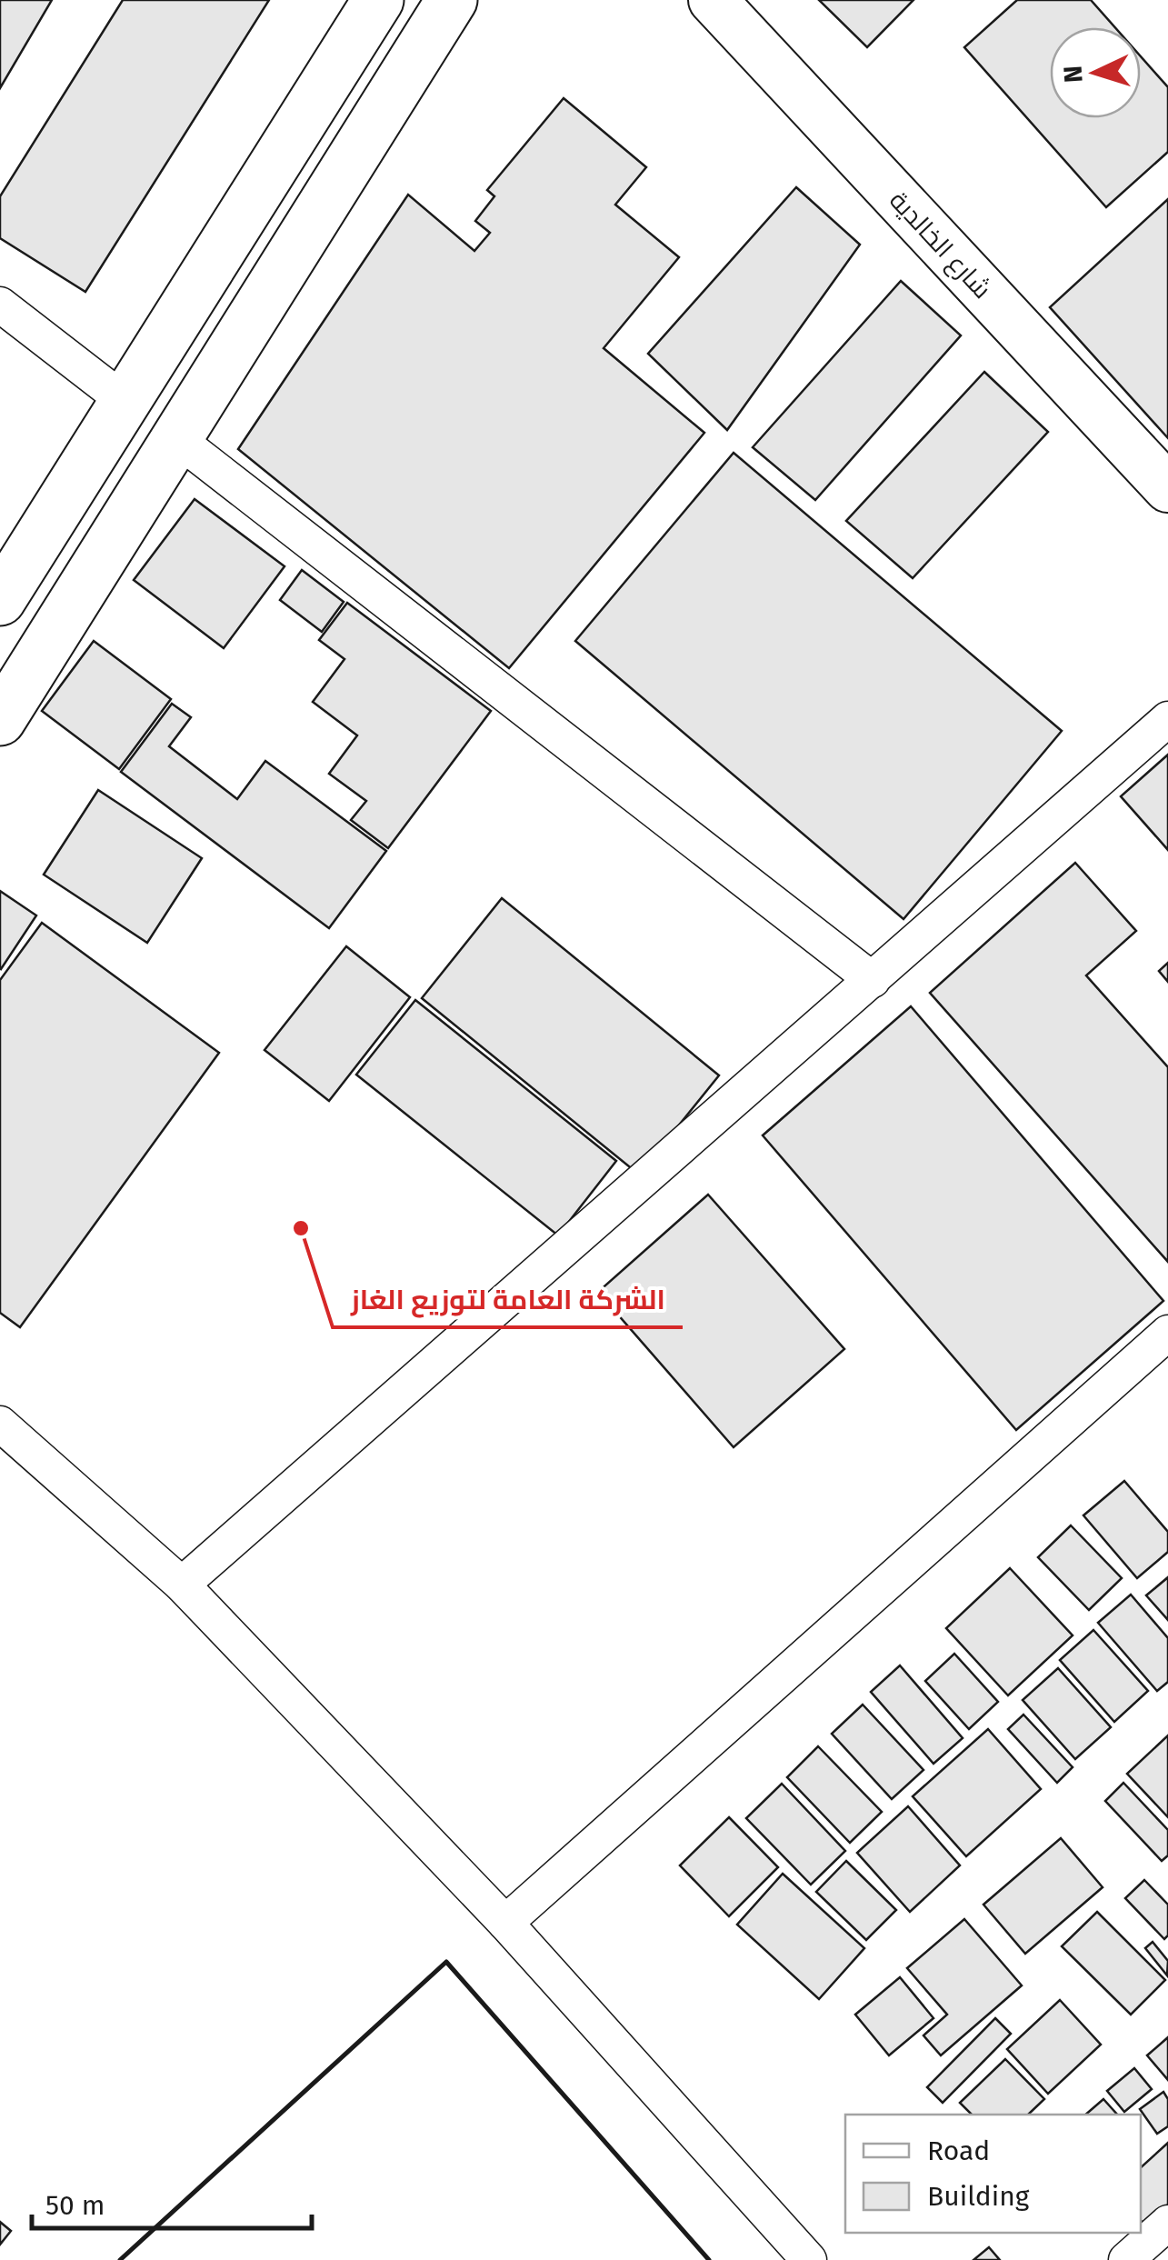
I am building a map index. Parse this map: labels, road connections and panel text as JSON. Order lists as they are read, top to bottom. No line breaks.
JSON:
{"streets":{"main road":["شارع الخالدية"]},"places":["الشركة العامة لتوزيع الغاز"],"legend":["Road","Building"],"scale_bar":"50 m","north":"left"}
